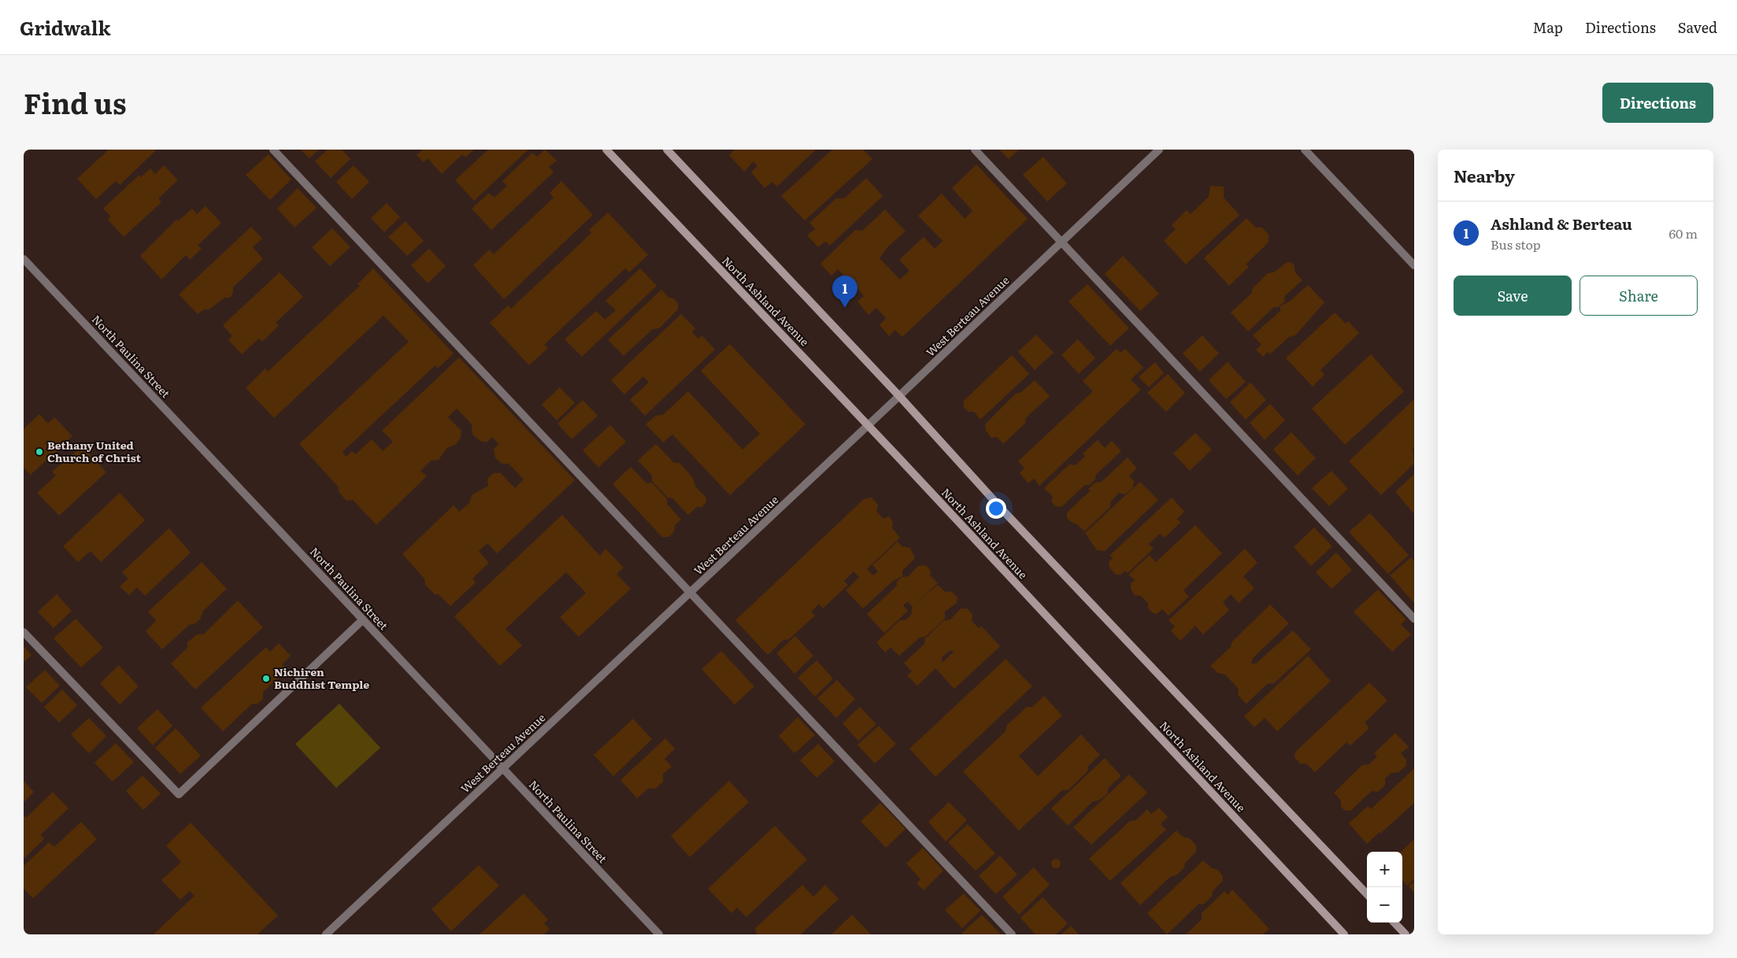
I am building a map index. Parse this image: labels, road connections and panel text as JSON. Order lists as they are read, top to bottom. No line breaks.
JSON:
{"streets":{"main road":["North Ashland Avenue"],"street":["West Berteau Avenue","North Paulina Street"]},"crossings":[["North Ashland Avenue","West Berteau Avenue"],["West Berteau Avenue","North Paulina Street"]],"places":["Bethany United Church of Christ","Nichiren Buddhist Temple"],"page":{"header":"Gridwalk","nav":["Map","Directions","Saved"],"title":"Find us","buttons":["Directions",["Save","Share"]],"heading":"Nearby","list":[{"mark":"1","name":"Ashland & Berteau","note":"Bus stop","value":"60 m"}],"pins":"1","map_buttons":["+","−"]}}
